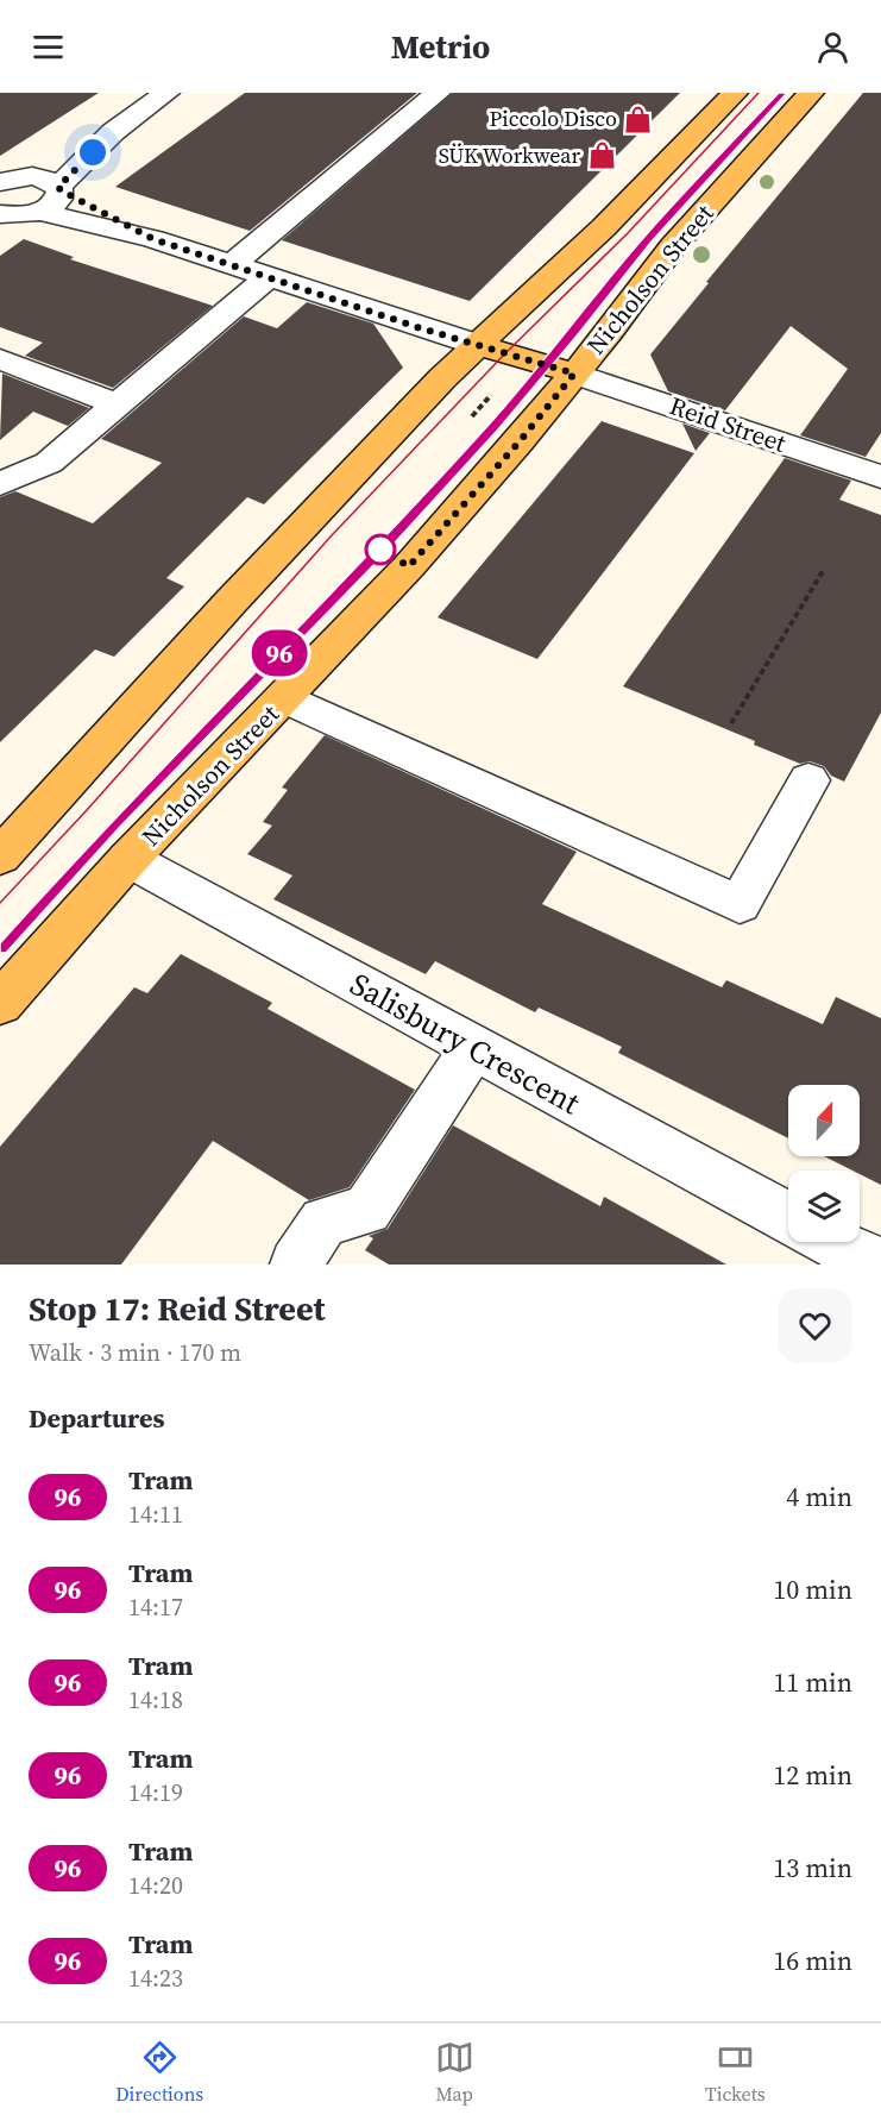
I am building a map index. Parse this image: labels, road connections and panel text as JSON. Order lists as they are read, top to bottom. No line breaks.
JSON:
{"streets":{"main road":["Nicholson Street"],"street":["Reid Street","Salisbury Crescent"]},"crossings":[["Nicholson Street","Reid Street"],["Nicholson Street","Salisbury Crescent"]],"places":{"shop":["Piccolo Disco","SÜK Workwear"]},"lines":["tram line 96"],"north":"top","page":{"header":"Metrio","on_map":"96","heading":[["Stop 17: Reid Street","Walk · 3 min · 170 m"],"Departures"],"list":[{"mark":"96","name":"Tram","note":"14:11","value":"4 min"},{"mark":"96","name":"Tram","note":"14:17","value":"10 min"},{"mark":"96","name":"Tram","note":"14:18","value":"11 min"},{"mark":"96","name":"Tram","note":"14:19","value":"12 min"},{"mark":"96","name":"Tram","note":"14:20","value":"13 min"},{"mark":"96","name":"Tram","note":"14:23","value":"16 min"}],"tabs":["Directions","Map","Tickets"]}}
